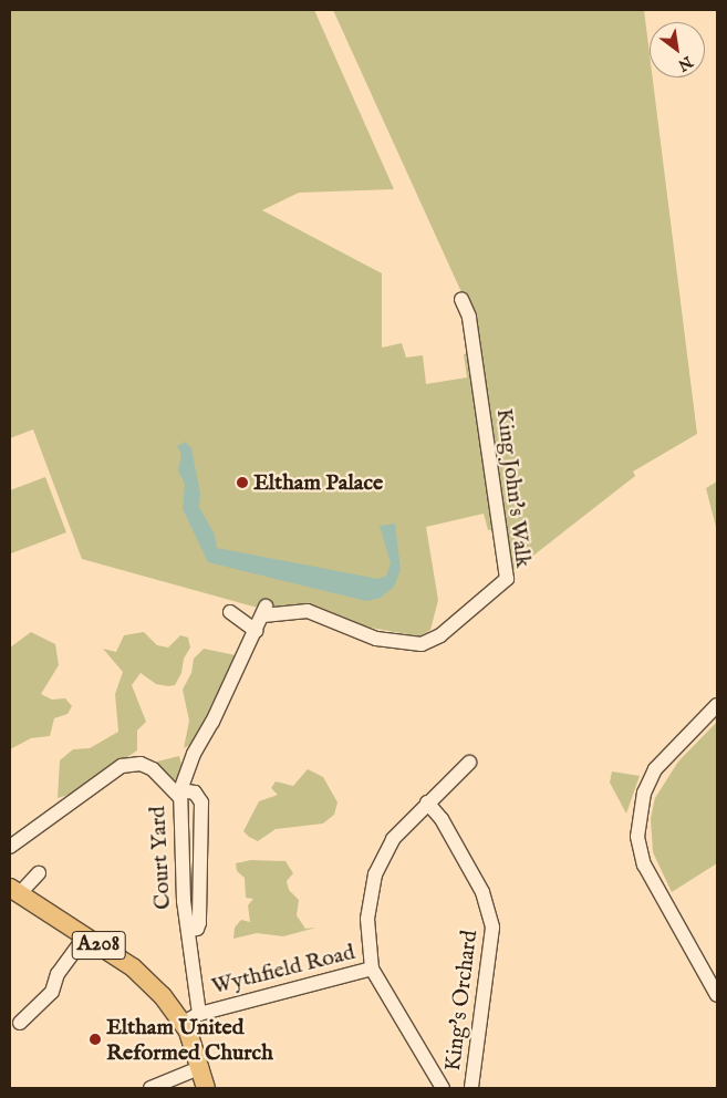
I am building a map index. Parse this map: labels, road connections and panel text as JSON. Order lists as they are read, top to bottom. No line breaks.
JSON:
{"streets":{"main road":["Court Yard","A208"],"street":["King John's Walk","Wythfield Road","King's Orchard"]},"crossings":[["King John's Walk","Court Yard"],["Court Yard","A208"],["Court Yard","Wythfield Road"],["A208","Wythfield Road"]],"places":["Eltham Palace","Eltham United Reformed Church"],"north":"bottom right"}
